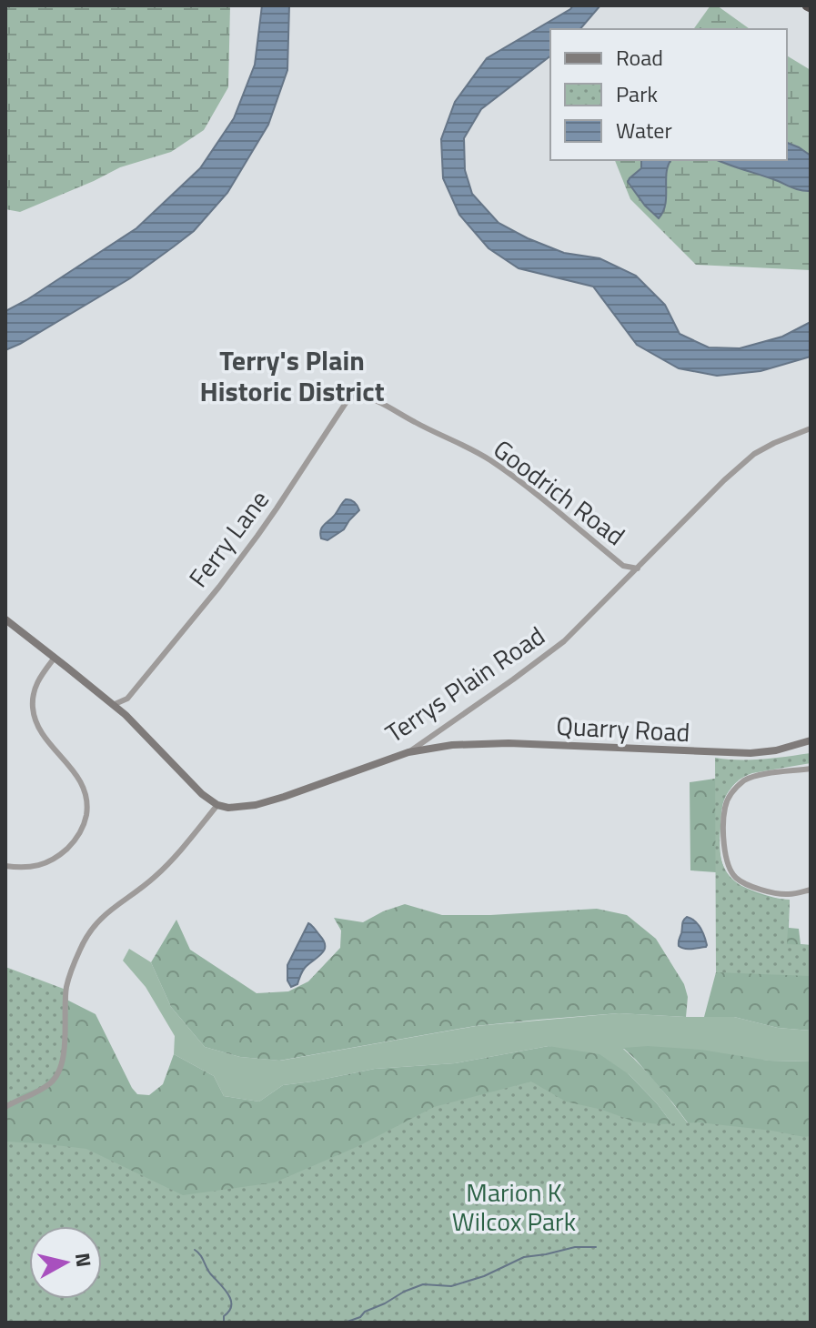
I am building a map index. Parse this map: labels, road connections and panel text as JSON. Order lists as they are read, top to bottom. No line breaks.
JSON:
{"streets":{"street":["Goodrich Road","Ferry Lane","Terrys Plain Road","Quarry Road"]},"crossings":[["Goodrich Road","Ferry Lane"],["Goodrich Road","Terrys Plain Road"],["Terrys Plain Road","Quarry Road"]],"districts":["Terry's Plain Historic District"],"parks":["Marion K Wilcox Park"],"legend":["Road","Park","Water"],"north":"right"}
